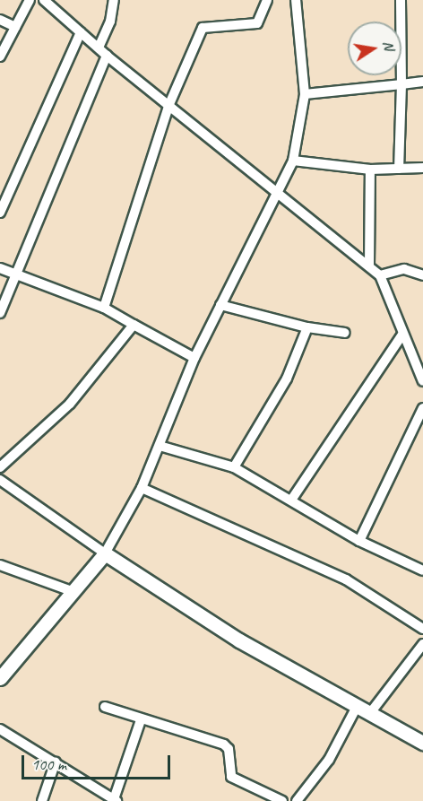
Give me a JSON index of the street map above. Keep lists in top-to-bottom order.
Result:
{
  "scale_bar": "100 m",
  "north": "right"
}
